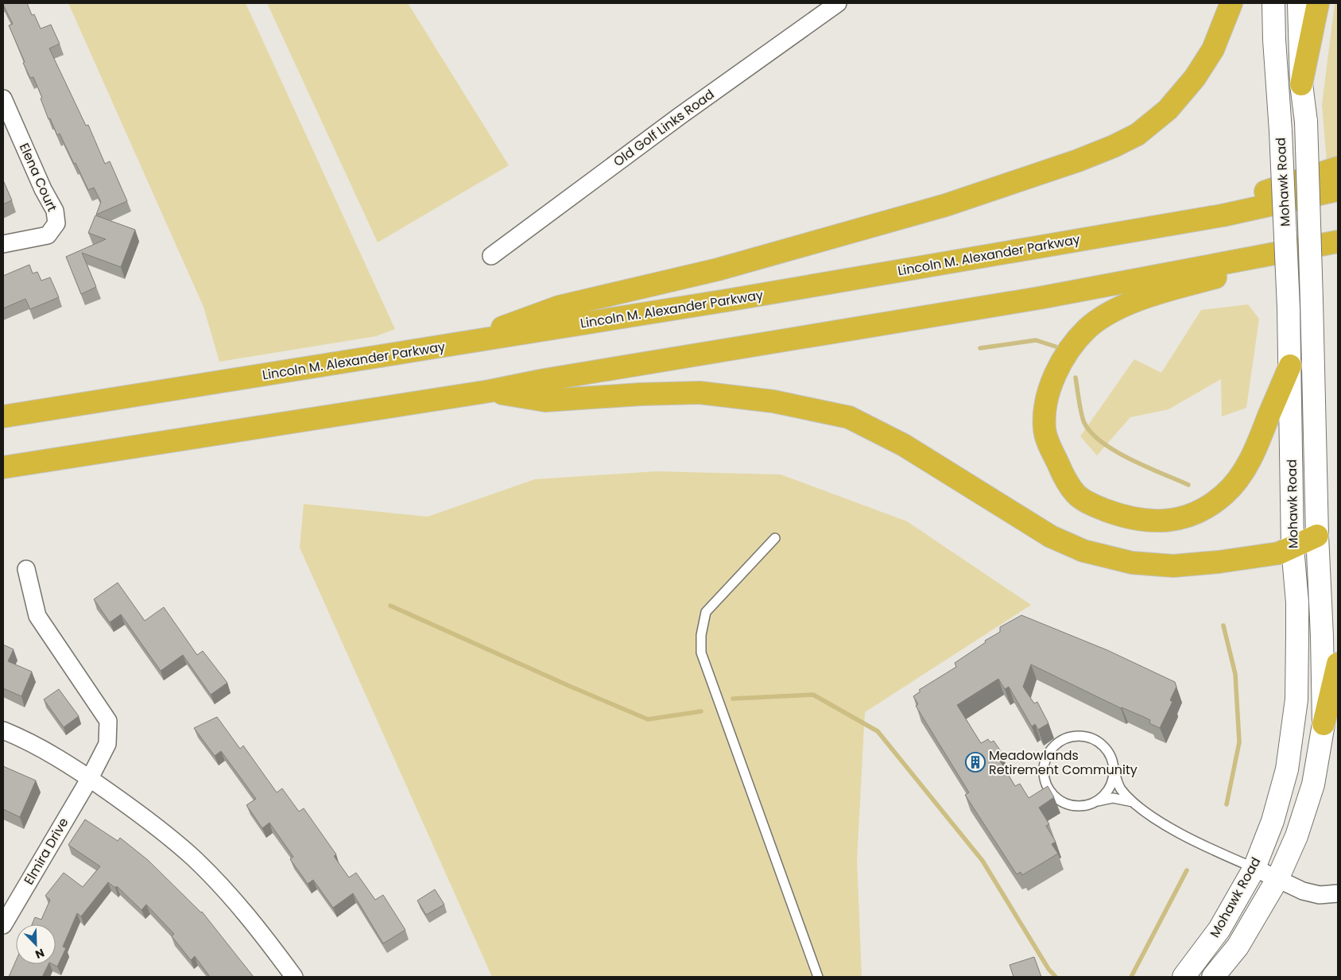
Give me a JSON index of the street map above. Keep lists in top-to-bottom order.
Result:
{
  "streets": {
    "highway": ["Lincoln M. Alexander Parkway"],
    "main road": ["Mohawk Road"],
    "street": ["Old Golf Links Road", "Elena Court", "Elmira Drive"]
  },
  "places": {
    "building": ["Meadowlands Retirement Community"]
  },
  "north": "bottom right"
}
